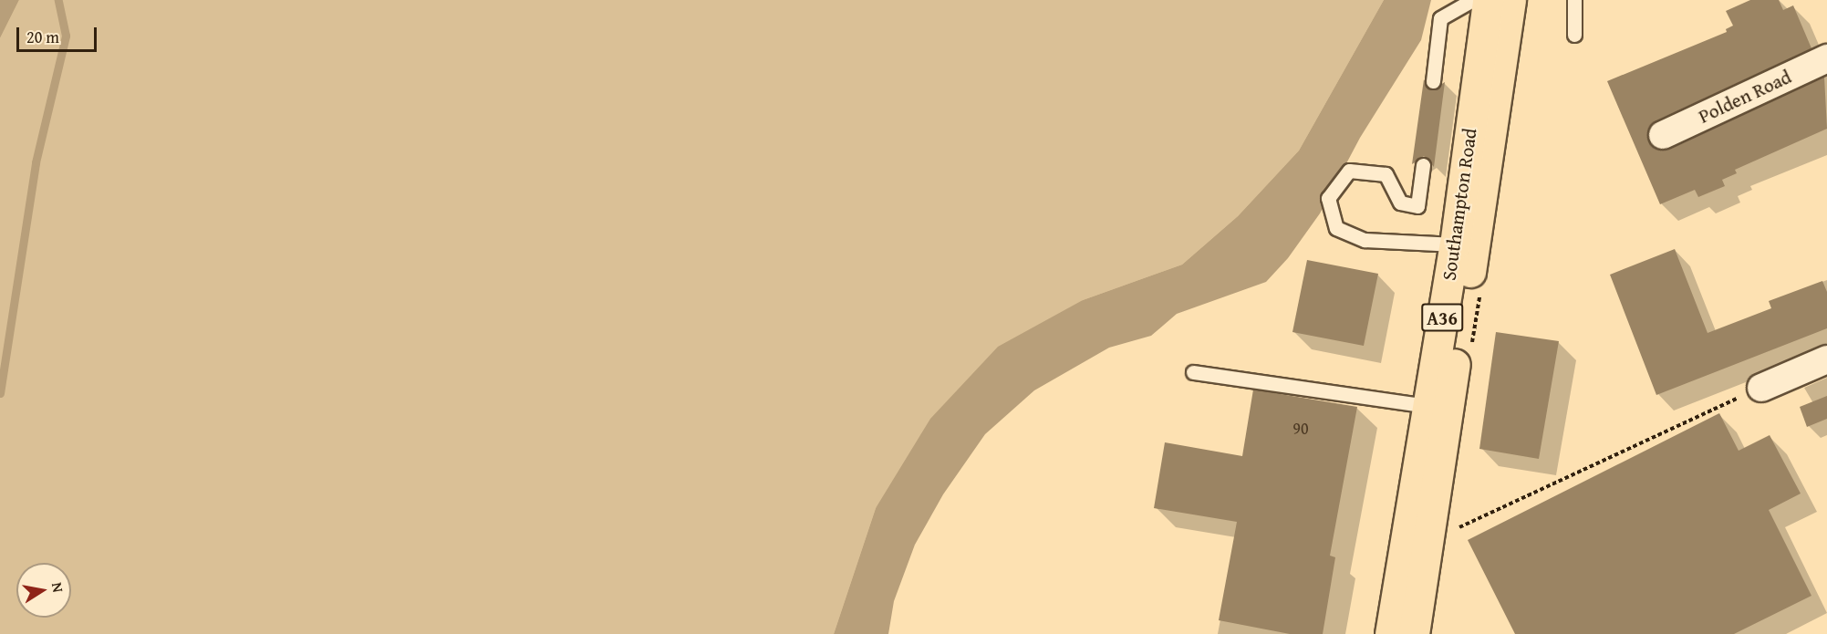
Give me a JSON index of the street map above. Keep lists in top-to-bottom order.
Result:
{
  "streets": {
    "highway": ["Southampton Road", "A36"],
    "street": ["Polden Road"]
  },
  "house_numbers": ["90"],
  "scale_bar": "20 m",
  "north": "right"
}
